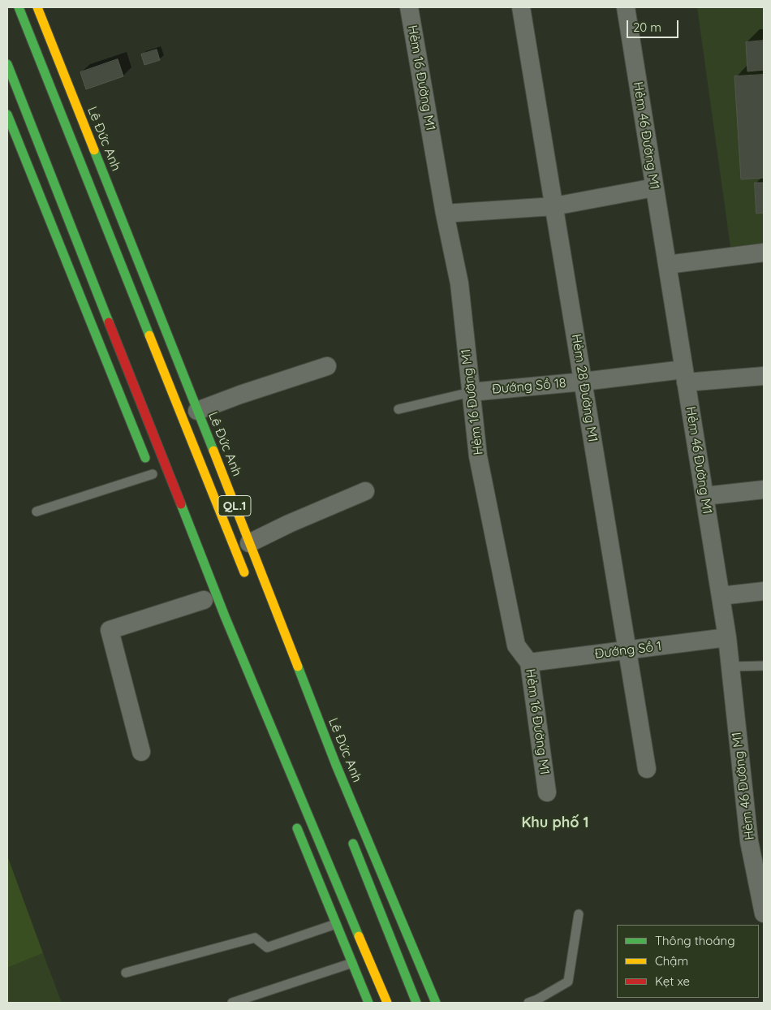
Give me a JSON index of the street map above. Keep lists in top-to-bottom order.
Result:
{
  "streets": {
    "highway": ["Lê Đức Anh", "QL.1"],
    "street": [
      "Hẻm 16 Đường M1",
      "Hẻm 46 Đường M1",
      "Đướng Sồ 18",
      "Hẻm 28 Đường M1",
      "Đướng Sồ 1"
    ]
  },
  "crossings": [
    ["Hẻm 16 Đường M1", "Đướng Sồ 18"],
    ["Hẻm 16 Đường M1", "Đướng Sồ 1"],
    ["Hẻm 46 Đường M1", "Đướng Sồ 18"],
    ["Hẻm 46 Đường M1", "Đướng Sồ 1"],
    ["Đướng Sồ 18", "Hẻm 28 Đường M1"],
    ["Hẻm 28 Đường M1", "Đướng Sồ 1"]
  ],
  "districts": ["Khu phố 1"],
  "legend": ["Thông thoáng", "Chậm", "Kẹt xe"],
  "scale_bar": "20 m"
}
